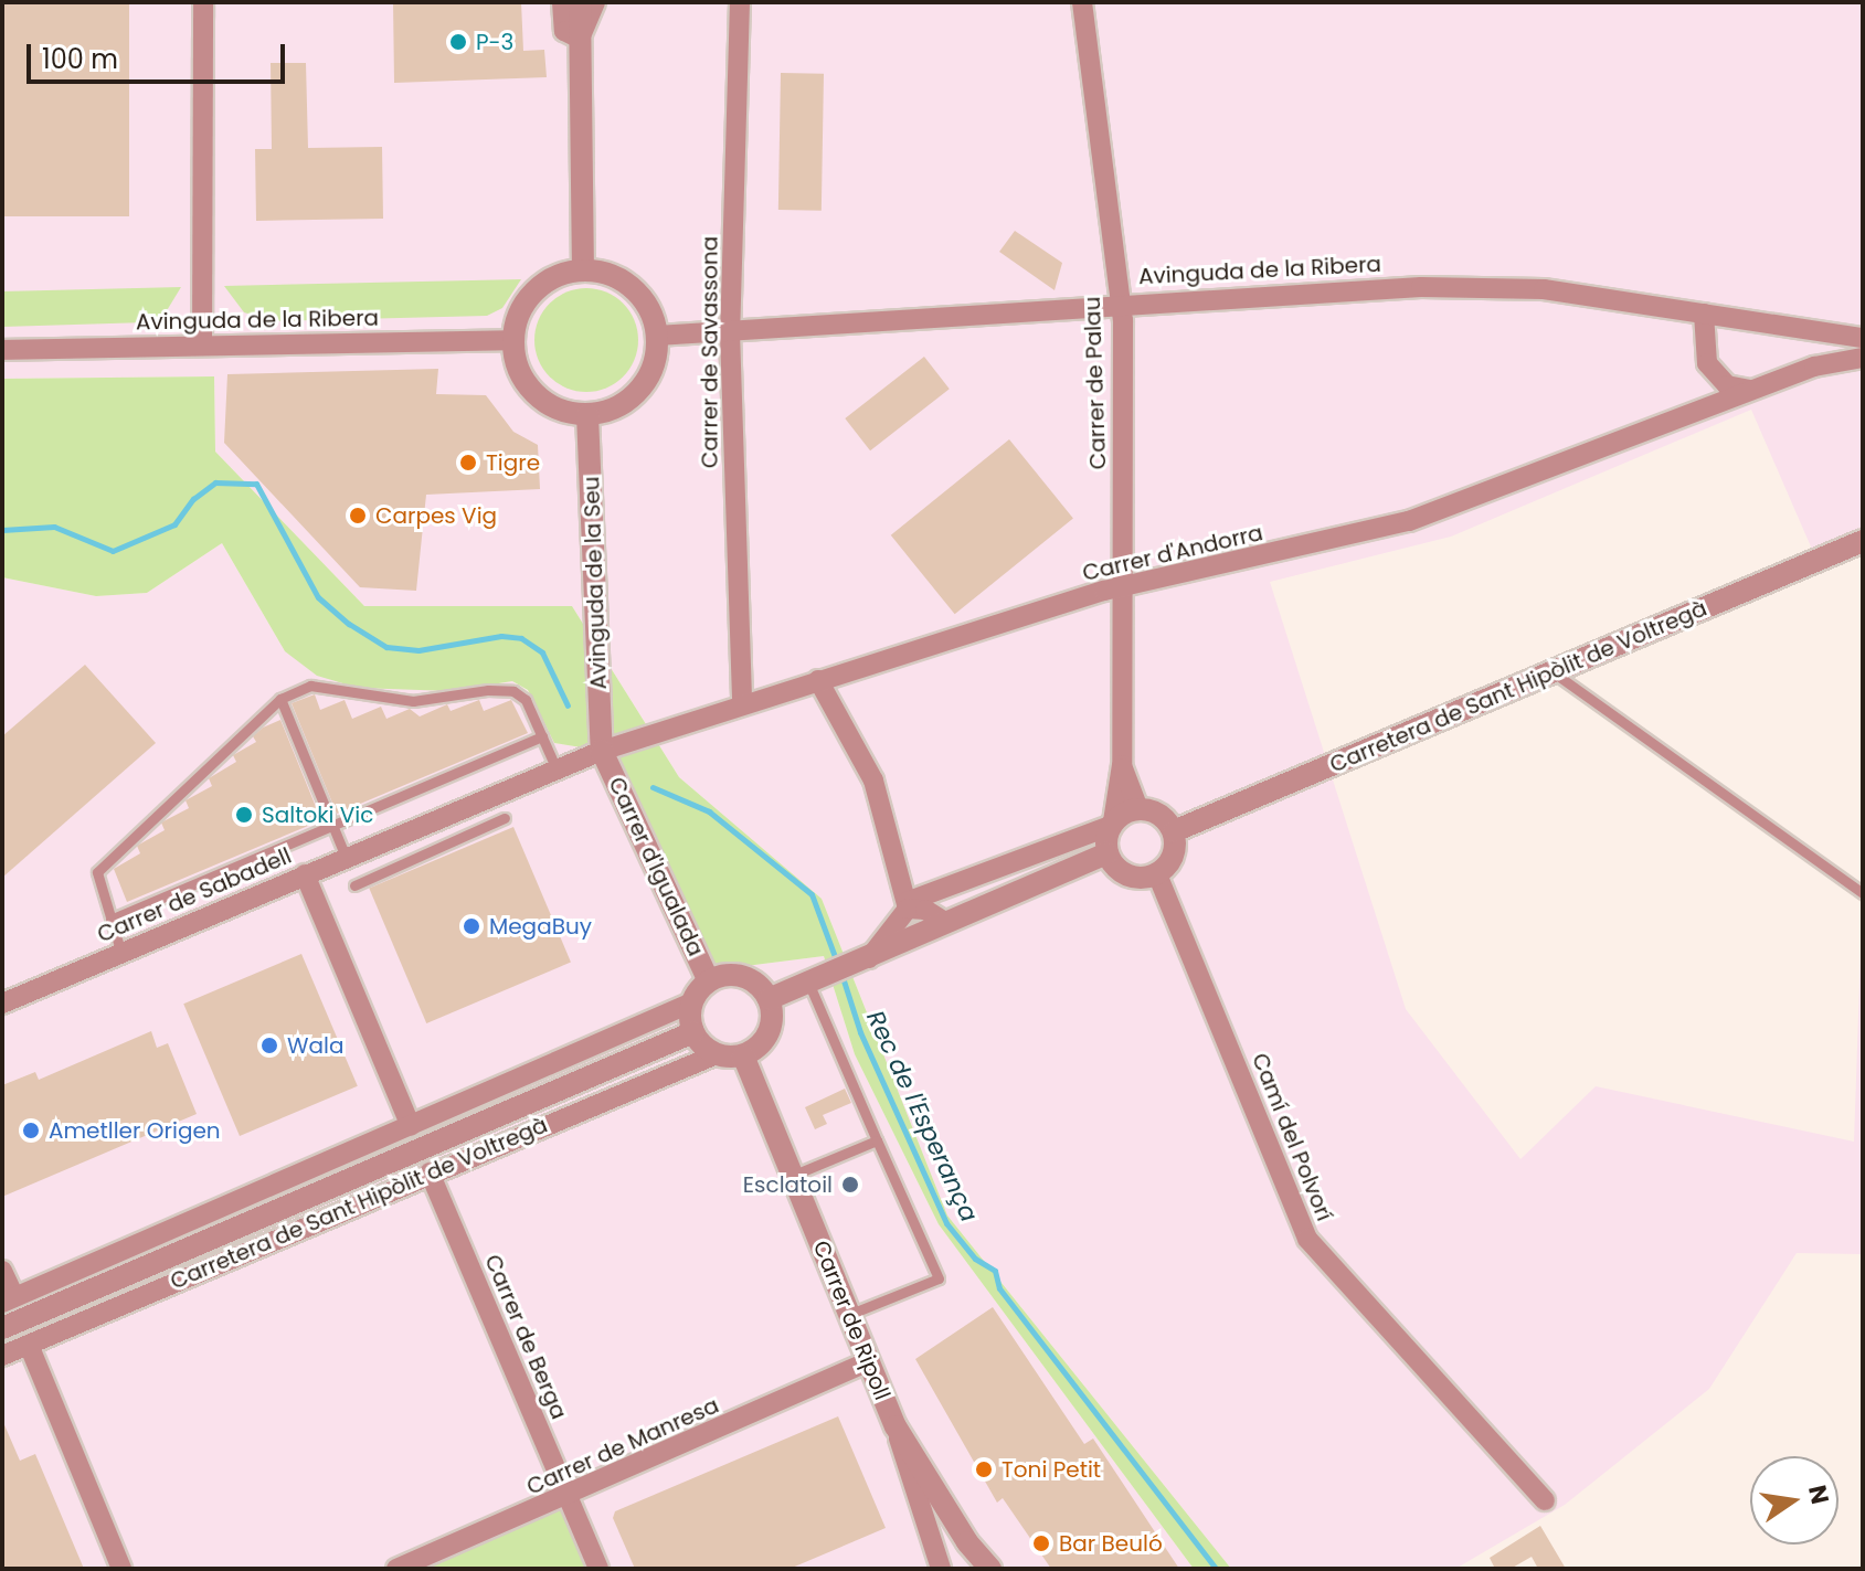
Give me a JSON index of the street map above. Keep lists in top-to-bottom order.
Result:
{
  "streets": {
    "street": [
      "Avinguda de la Ribera",
      "Carrer de Savassona",
      "Carrer de Palau",
      "Carrer d'Andorra",
      "Avinguda de la Seu",
      "Carretera de Sant Hipòlit de Voltregà",
      "Carrer d'Igualada",
      "Carrer de Sabadell",
      "Camí del Polvorí",
      "Carrer de Ripoll",
      "Carrer de Berga",
      "Carrer de Manresa"
    ]
  },
  "crossings": [
    ["Avinguda de la Ribera", "Carrer de Savassona"],
    ["Avinguda de la Ribera", "Carrer de Palau"],
    ["Avinguda de la Ribera", "Avinguda de la Seu"],
    ["Carrer de Savassona", "Carrer d'Andorra"],
    ["Carrer de Palau", "Carrer d'Andorra"],
    ["Carrer de Palau", "Carretera de Sant Hipòlit de Voltregà"],
    ["Carrer de Palau", "Camí del Polvorí"],
    ["Carrer d'Andorra", "Avinguda de la Seu"],
    ["Carrer d'Andorra", "Carrer d'Igualada"],
    ["Carrer d'Andorra", "Carrer de Sabadell"],
    ["Avinguda de la Seu", "Carrer d'Igualada"],
    ["Avinguda de la Seu", "Carrer de Sabadell"],
    ["Carretera de Sant Hipòlit de Voltregà", "Carrer d'Igualada"],
    ["Carretera de Sant Hipòlit de Voltregà", "Camí del Polvorí"],
    ["Carretera de Sant Hipòlit de Voltregà", "Carrer de Ripoll"],
    ["Carretera de Sant Hipòlit de Voltregà", "Carrer de Berga"],
    ["Carrer d'Igualada", "Carrer de Sabadell"],
    ["Carrer d'Igualada", "Carrer de Ripoll"],
    ["Carrer de Ripoll", "Carrer de Manresa"],
    ["Carrer de Berga", "Carrer de Manresa"]
  ],
  "water": ["Rec de l'Esperança"],
  "places": [
    "P-3",
    "Tigre",
    "Carpes Vig",
    "Saltoki Vic",
    "MegaBuy",
    "Wala",
    "Ametller Origen",
    "Esclatoil",
    "Toni Petit",
    "Bar Beuló"
  ],
  "scale_bar": "100 m",
  "north": "right"
}
